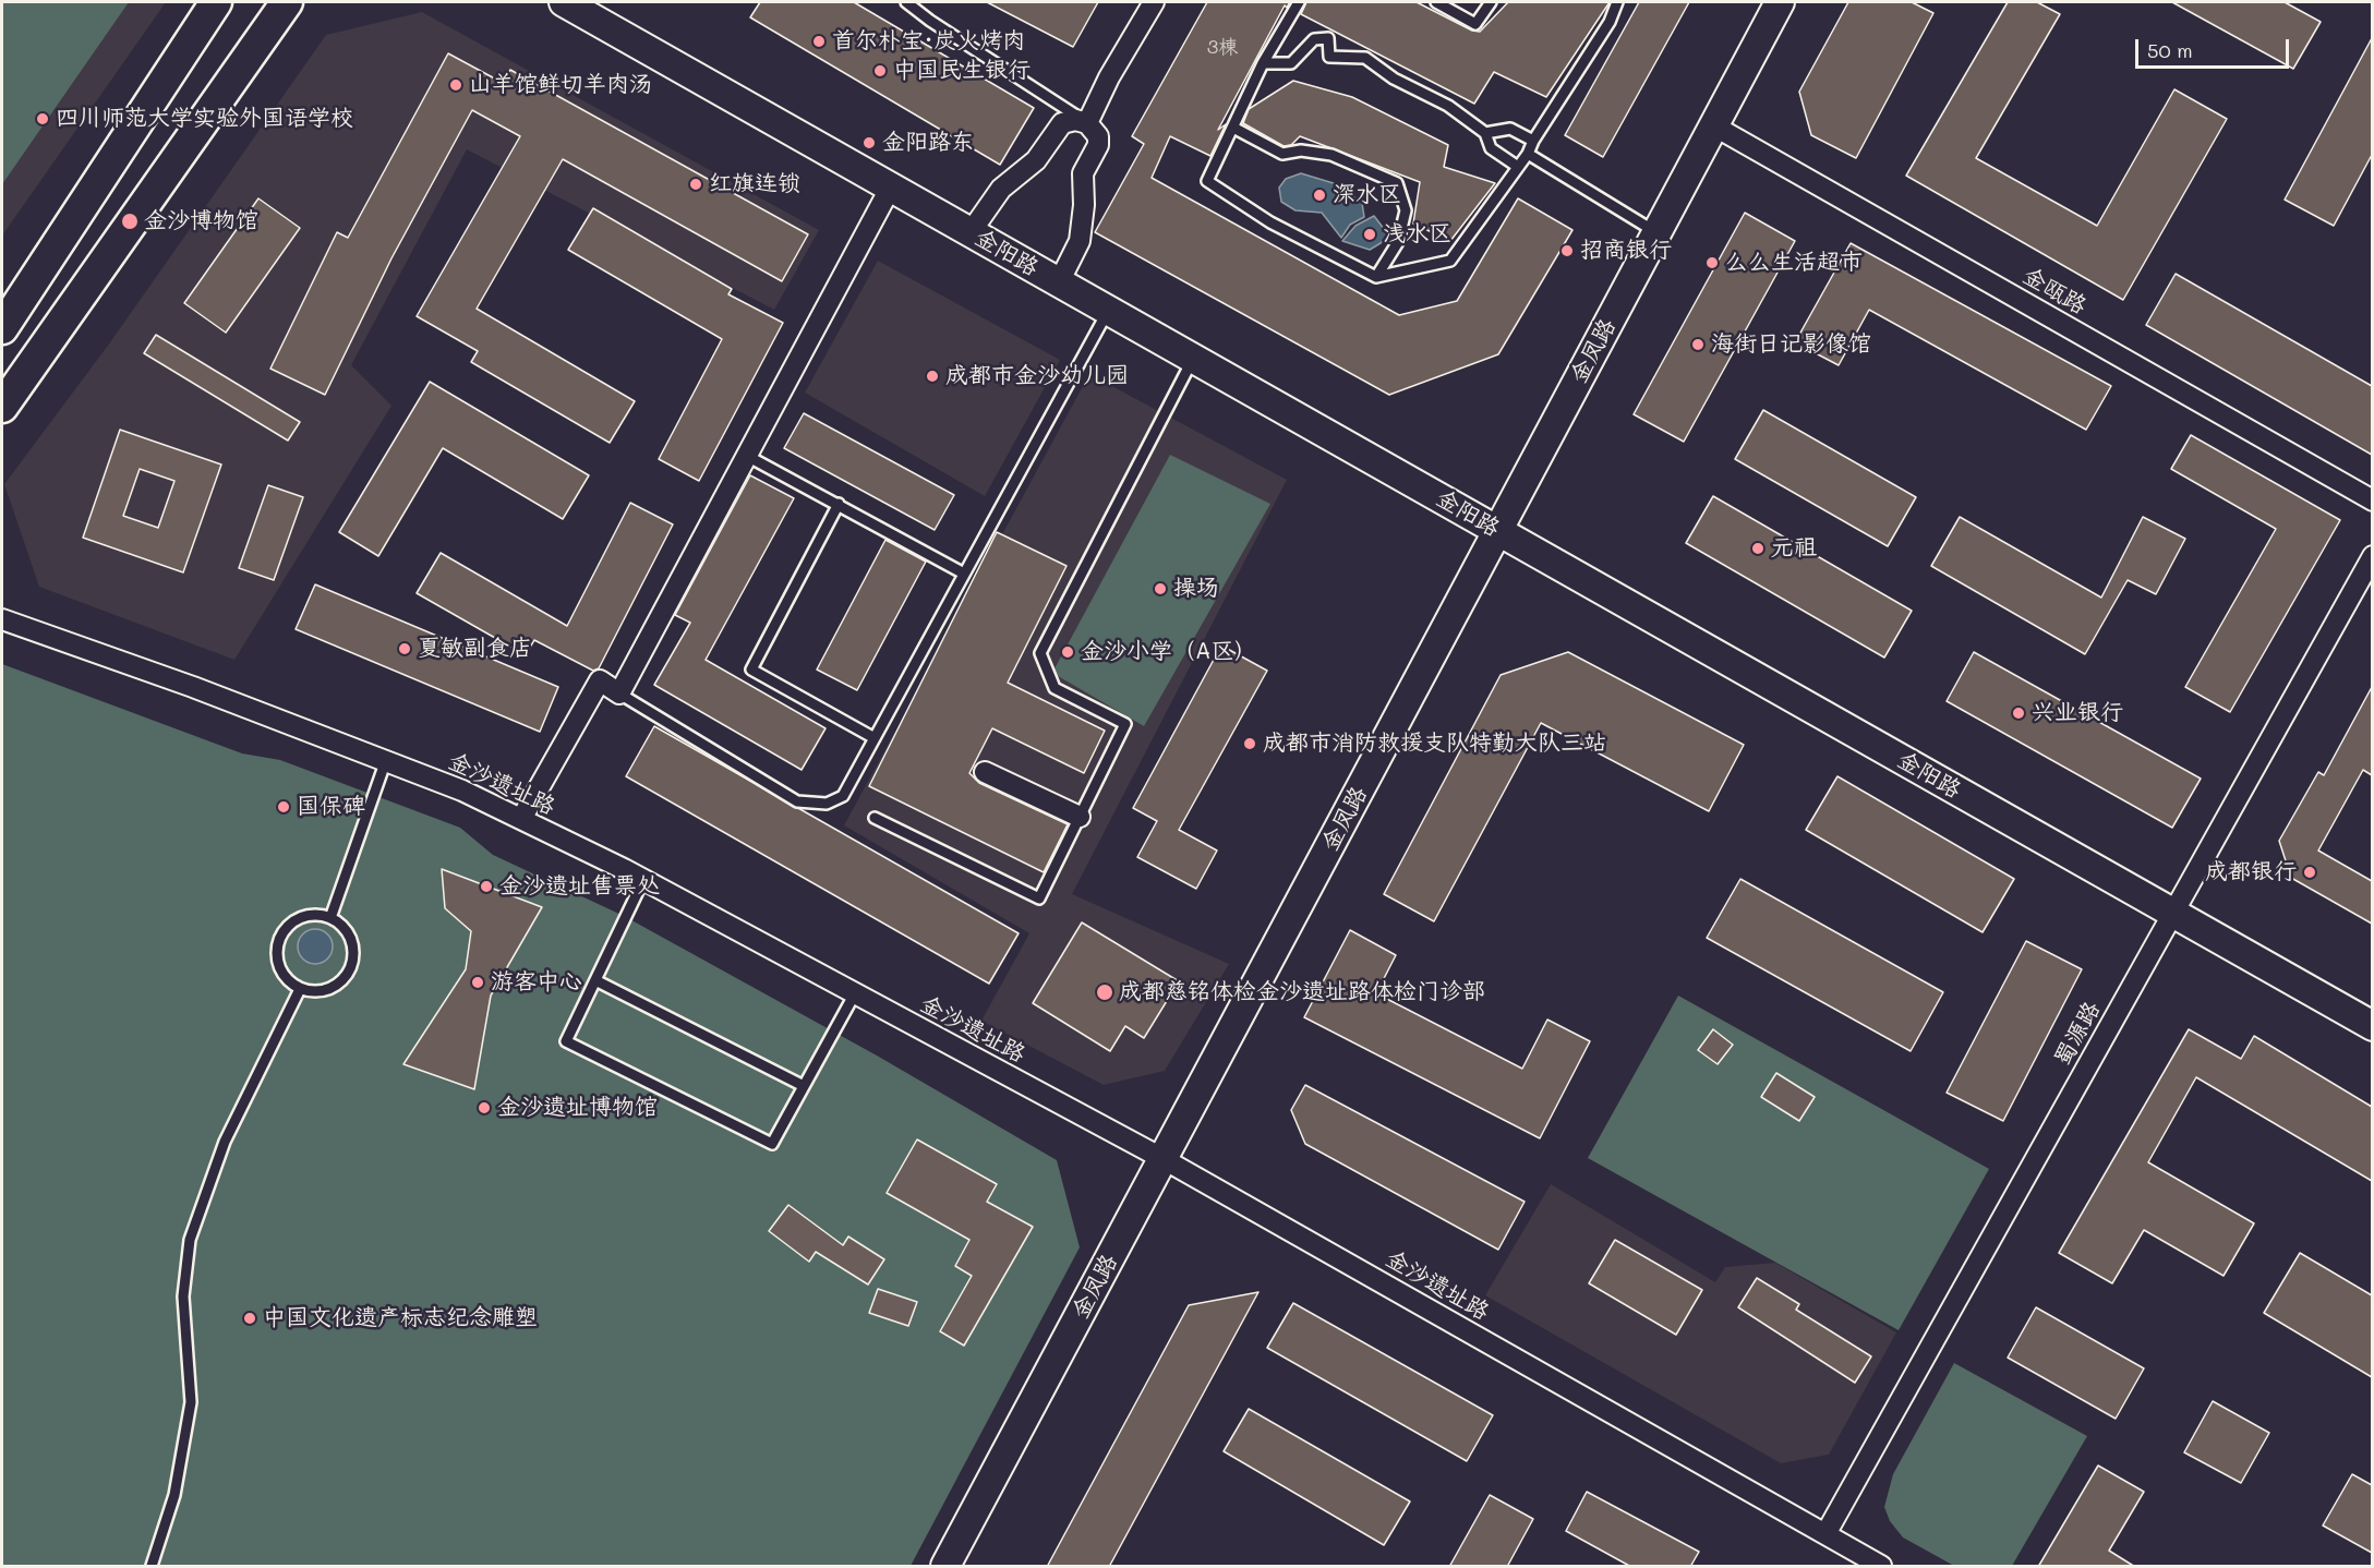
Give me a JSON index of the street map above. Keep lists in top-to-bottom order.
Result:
{
  "streets": {
    "street": [
      "金阳路",
      "金瓯路",
      "金凤路",
      "金沙遗址路",
      "蜀源路"
    ]
  },
  "crossings": [
    ["金阳路", "金凤路"],
    ["金阳路", "蜀源路"],
    ["金瓯路", "金凤路"],
    ["金凤路", "金沙遗址路"],
    ["金沙遗址路", "蜀源路"]
  ],
  "places": [
    "首尔朴宝·炭火烤肉",
    "中国民生银行",
    "山羊馆鲜切羊肉汤",
    "四川师范大学实验外国语学校",
    "金阳路东",
    "红旗连锁",
    "深水区",
    "金沙博物馆",
    "浅水区",
    "招商银行",
    "么么生活超市",
    "海街日记影像馆",
    "成都市金沙幼儿园",
    "元祖",
    "操场",
    "夏敏副食店",
    "金沙小学（A区）",
    "兴业银行",
    "成都市消防救援支队特勤大队三站",
    "国保碑",
    "成都银行",
    "金沙遗址售票处",
    "游客中心",
    "成都慈铭体检金沙遗址路体检门诊部",
    "金沙遗址博物馆",
    "中国文化遗产标志纪念雕塑"
  ],
  "house_numbers": ["3棟"],
  "scale_bar": "50 m"
}
